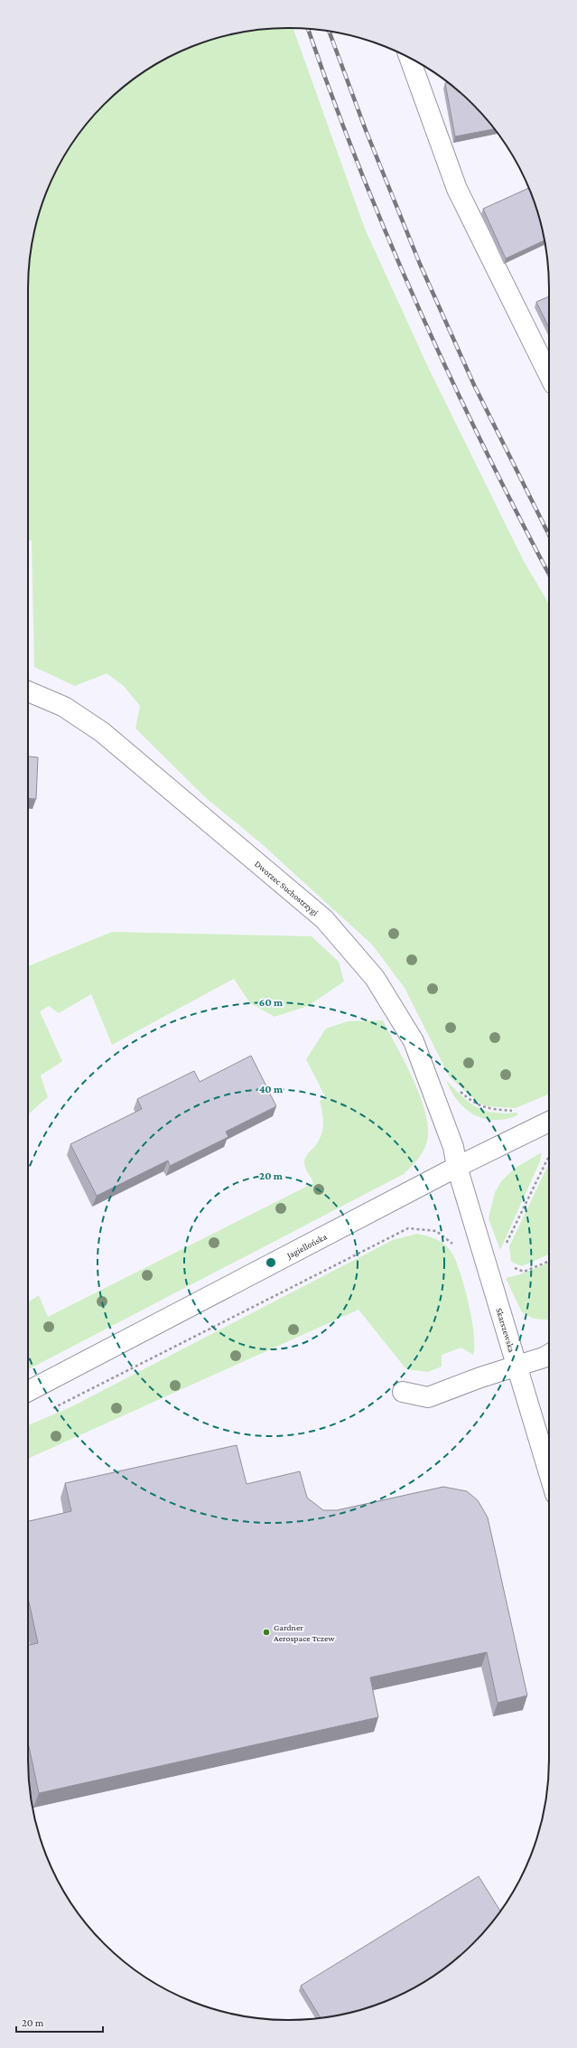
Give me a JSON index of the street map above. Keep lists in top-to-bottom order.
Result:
{
  "streets": {
    "street": ["Dworzec Suchostrzygi", "Jagiellońska", "Skarszewska"]
  },
  "crossings": [
    ["Dworzec Suchostrzygi", "Jagiellońska"],
    ["Dworzec Suchostrzygi", "Skarszewska"],
    ["Jagiellońska", "Skarszewska"]
  ],
  "places": ["Gardner Aerospace Tczew"],
  "scale_bar": "20 m",
  "rings": ["60 m", "40 m", "20 m"]
}
